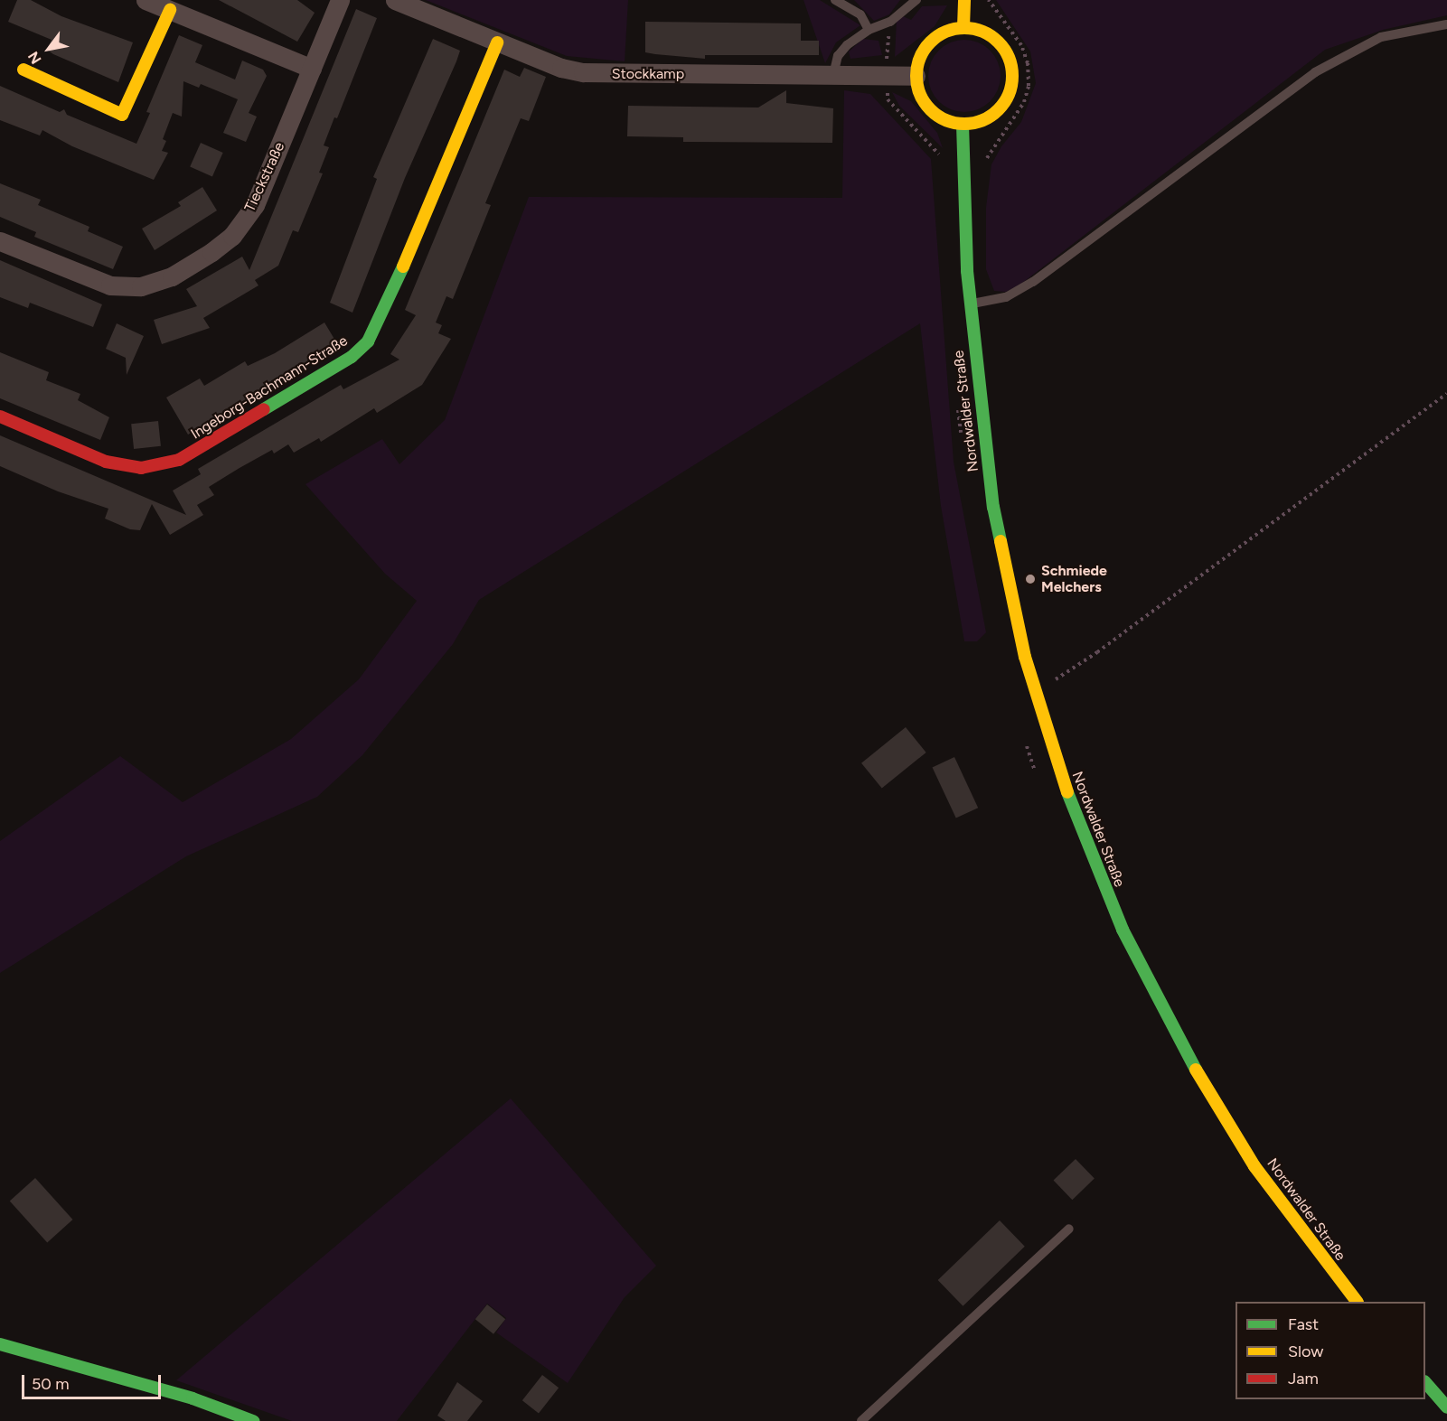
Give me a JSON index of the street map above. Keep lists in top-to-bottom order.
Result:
{
  "streets": {
    "main road": ["Ingeborg-Bachmann-Straße", "Nordwalder Straße"],
    "street": ["Stockkamp", "Tieckstraße"]
  },
  "crossings": [
    ["Stockkamp", "Ingeborg-Bachmann-Straße"],
    ["Stockkamp", "Nordwalder Straße"]
  ],
  "places": ["Schmiede Melchers"],
  "legend": ["Fast", "Slow", "Jam"],
  "scale_bar": "50 m",
  "north": "bottom left"
}
